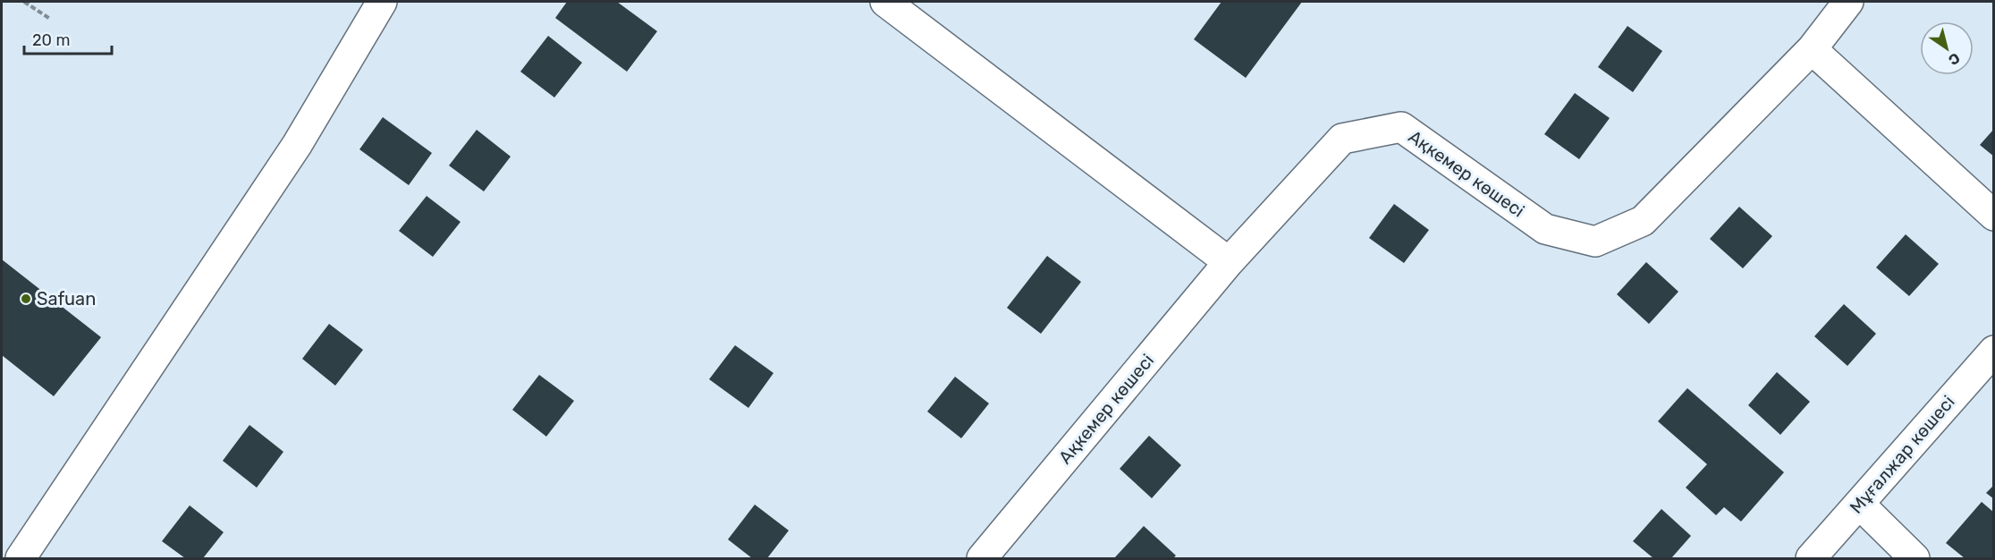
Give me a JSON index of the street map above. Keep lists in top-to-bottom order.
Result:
{
  "streets": {
    "street": ["Ақкемер көшесі", "Мұғалжар көшесі"]
  },
  "places": ["Safuan"],
  "scale_bar": "20 m",
  "north": "bottom right"
}
